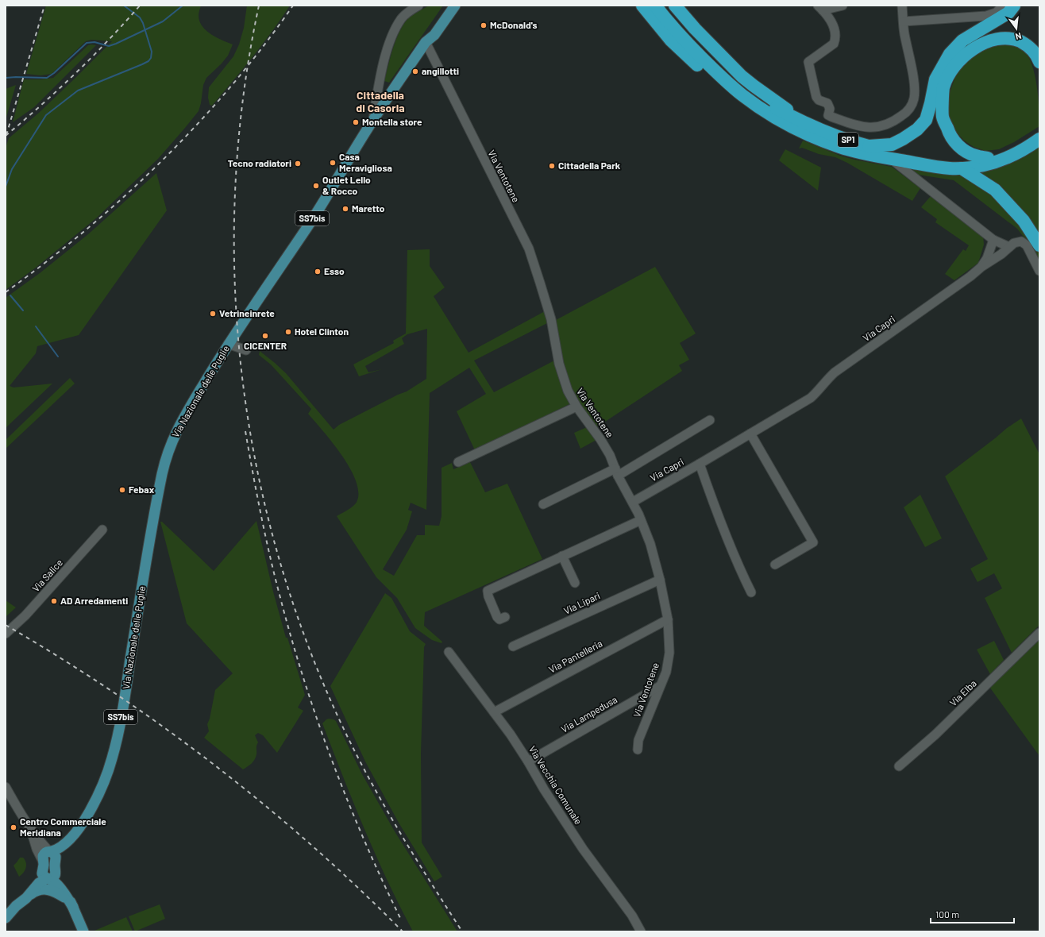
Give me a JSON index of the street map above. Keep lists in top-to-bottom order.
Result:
{
  "streets": {
    "highway": ["SP1"],
    "main road": ["SS7bis", "Via Nazionale delle Puglie"],
    "street": [
      "Via Ventotene",
      "Via Capri",
      "Via Salice",
      "Via Lipari",
      "Via Pantelleria",
      "Via Elba",
      "Via Lampedusa",
      "Via Vecchia Comunale"
    ]
  },
  "crossings": [
    ["Via Ventotene", "Via Capri"],
    ["Via Ventotene", "Via Nazionale delle Puglie"],
    ["Via Ventotene", "Via Lipari"],
    ["Via Ventotene", "Via Pantelleria"],
    ["Via Ventotene", "Via Lampedusa"],
    ["Via Pantelleria", "Via Vecchia Comunale"],
    ["Via Lampedusa", "Via Vecchia Comunale"]
  ],
  "districts": ["Cittadella di Casoria"],
  "places": [
    "McDonald's",
    "angillotti",
    "Montella store",
    "Casa Meravigliosa",
    "Tecno radiatori",
    "Cittadella Park",
    "Outlet Lello & Rocco",
    "Maretto",
    "Esso",
    "Vetrineinrete",
    "Hotel Clinton",
    "CICENTER",
    "Febax",
    "AD Arredamenti",
    "Centro Commerciale Meridiana"
  ],
  "scale_bar": "100 m",
  "north": "bottom"
}
